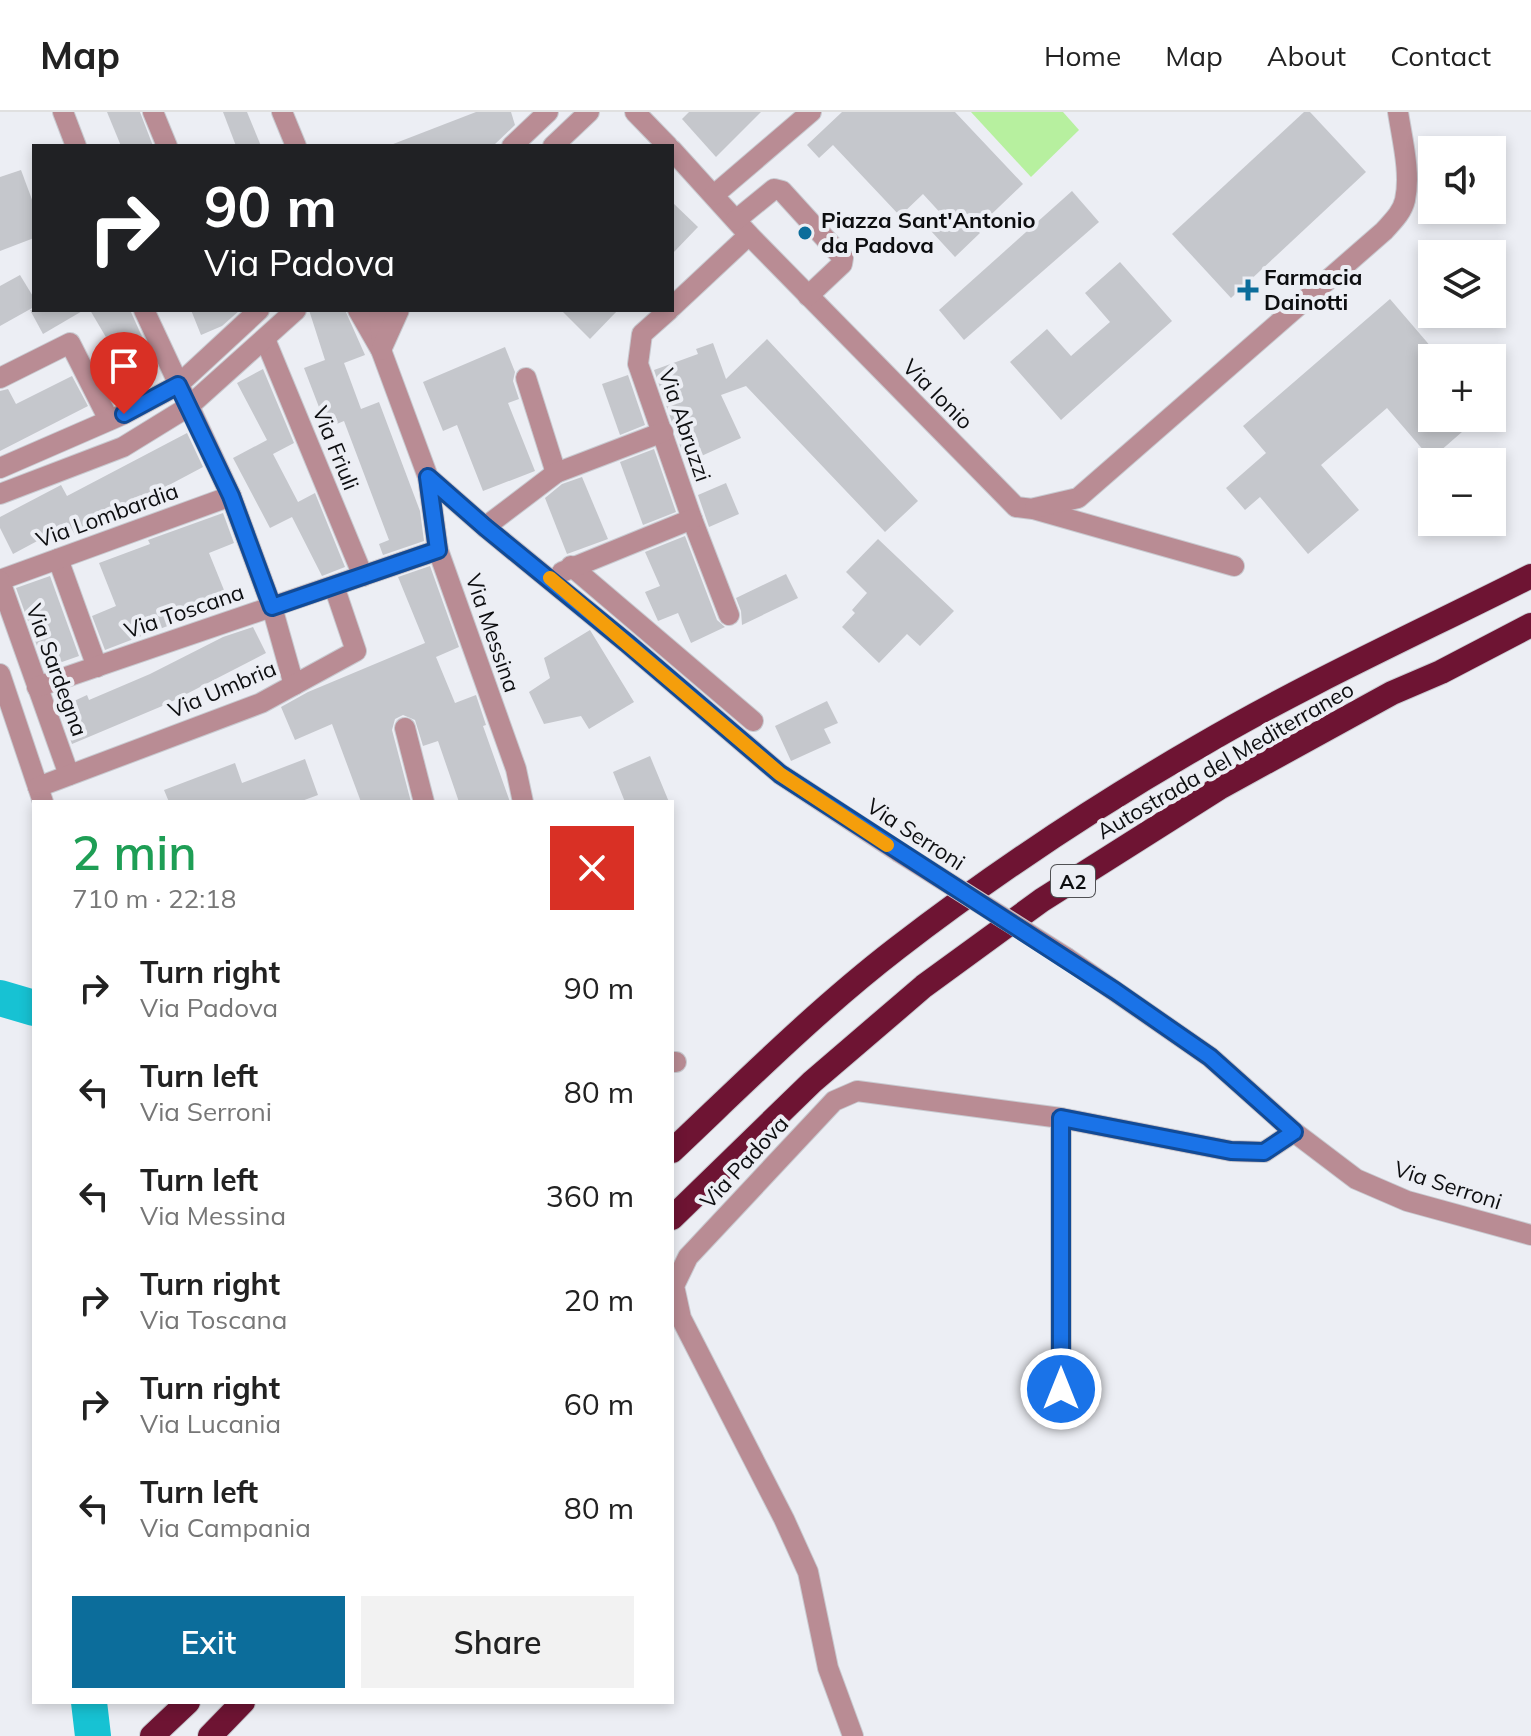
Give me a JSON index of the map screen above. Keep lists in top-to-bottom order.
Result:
{
  "streets": {
    "highway": ["Autostrada del Mediterraneo", "A2"],
    "street": [
      "Via Ionio",
      "Via Abruzzi",
      "Via Friuli",
      "Via Lombardia",
      "Via Toscana",
      "Via Messina",
      "Via Sardegna",
      "Via Umbria",
      "Via Serroni",
      "Via Padova"
    ]
  },
  "crossings": [
    ["Via Ionio", "Via Abruzzi"],
    ["Via Friuli", "Via Toscana"],
    ["Via Lombardia", "Via Sardegna"],
    ["Via Toscana", "Via Messina"],
    ["Via Toscana", "Via Sardegna"],
    ["Via Toscana", "Via Umbria"],
    ["Via Messina", "Via Serroni"],
    ["Via Sardegna", "Via Umbria"],
    ["Via Serroni", "Via Padova"]
  ],
  "places": {
    "other": ["Piazza Sant'Antonio da Padova"],
    "health": ["Farmacia Dainotti"]
  },
  "page": {
    "header": "Map",
    "nav": [
      "Home",
      "Map",
      "About",
      "Contact"
    ],
    "map_buttons": ["+", "−"],
    "turn": ["90 m", "Via Padova"],
    "heading": ["2 min", "710 m · 22:18"],
    "list": [
      {
        "name": "Turn right",
        "note": "Via Padova",
        "value": "90 m"
      },
      {
        "name": "Turn left",
        "note": "Via Serroni",
        "value": "80 m"
      },
      {
        "name": "Turn left",
        "note": "Via Messina",
        "value": "360 m"
      },
      {
        "name": "Turn right",
        "note": "Via Toscana",
        "value": "20 m"
      },
      {
        "name": "Turn right",
        "note": "Via Lucania",
        "value": "60 m"
      },
      {
        "name": "Turn left",
        "note": "Via Campania",
        "value": "80 m"
      }
    ],
    "buttons": ["Exit", "Share"]
  }
}
